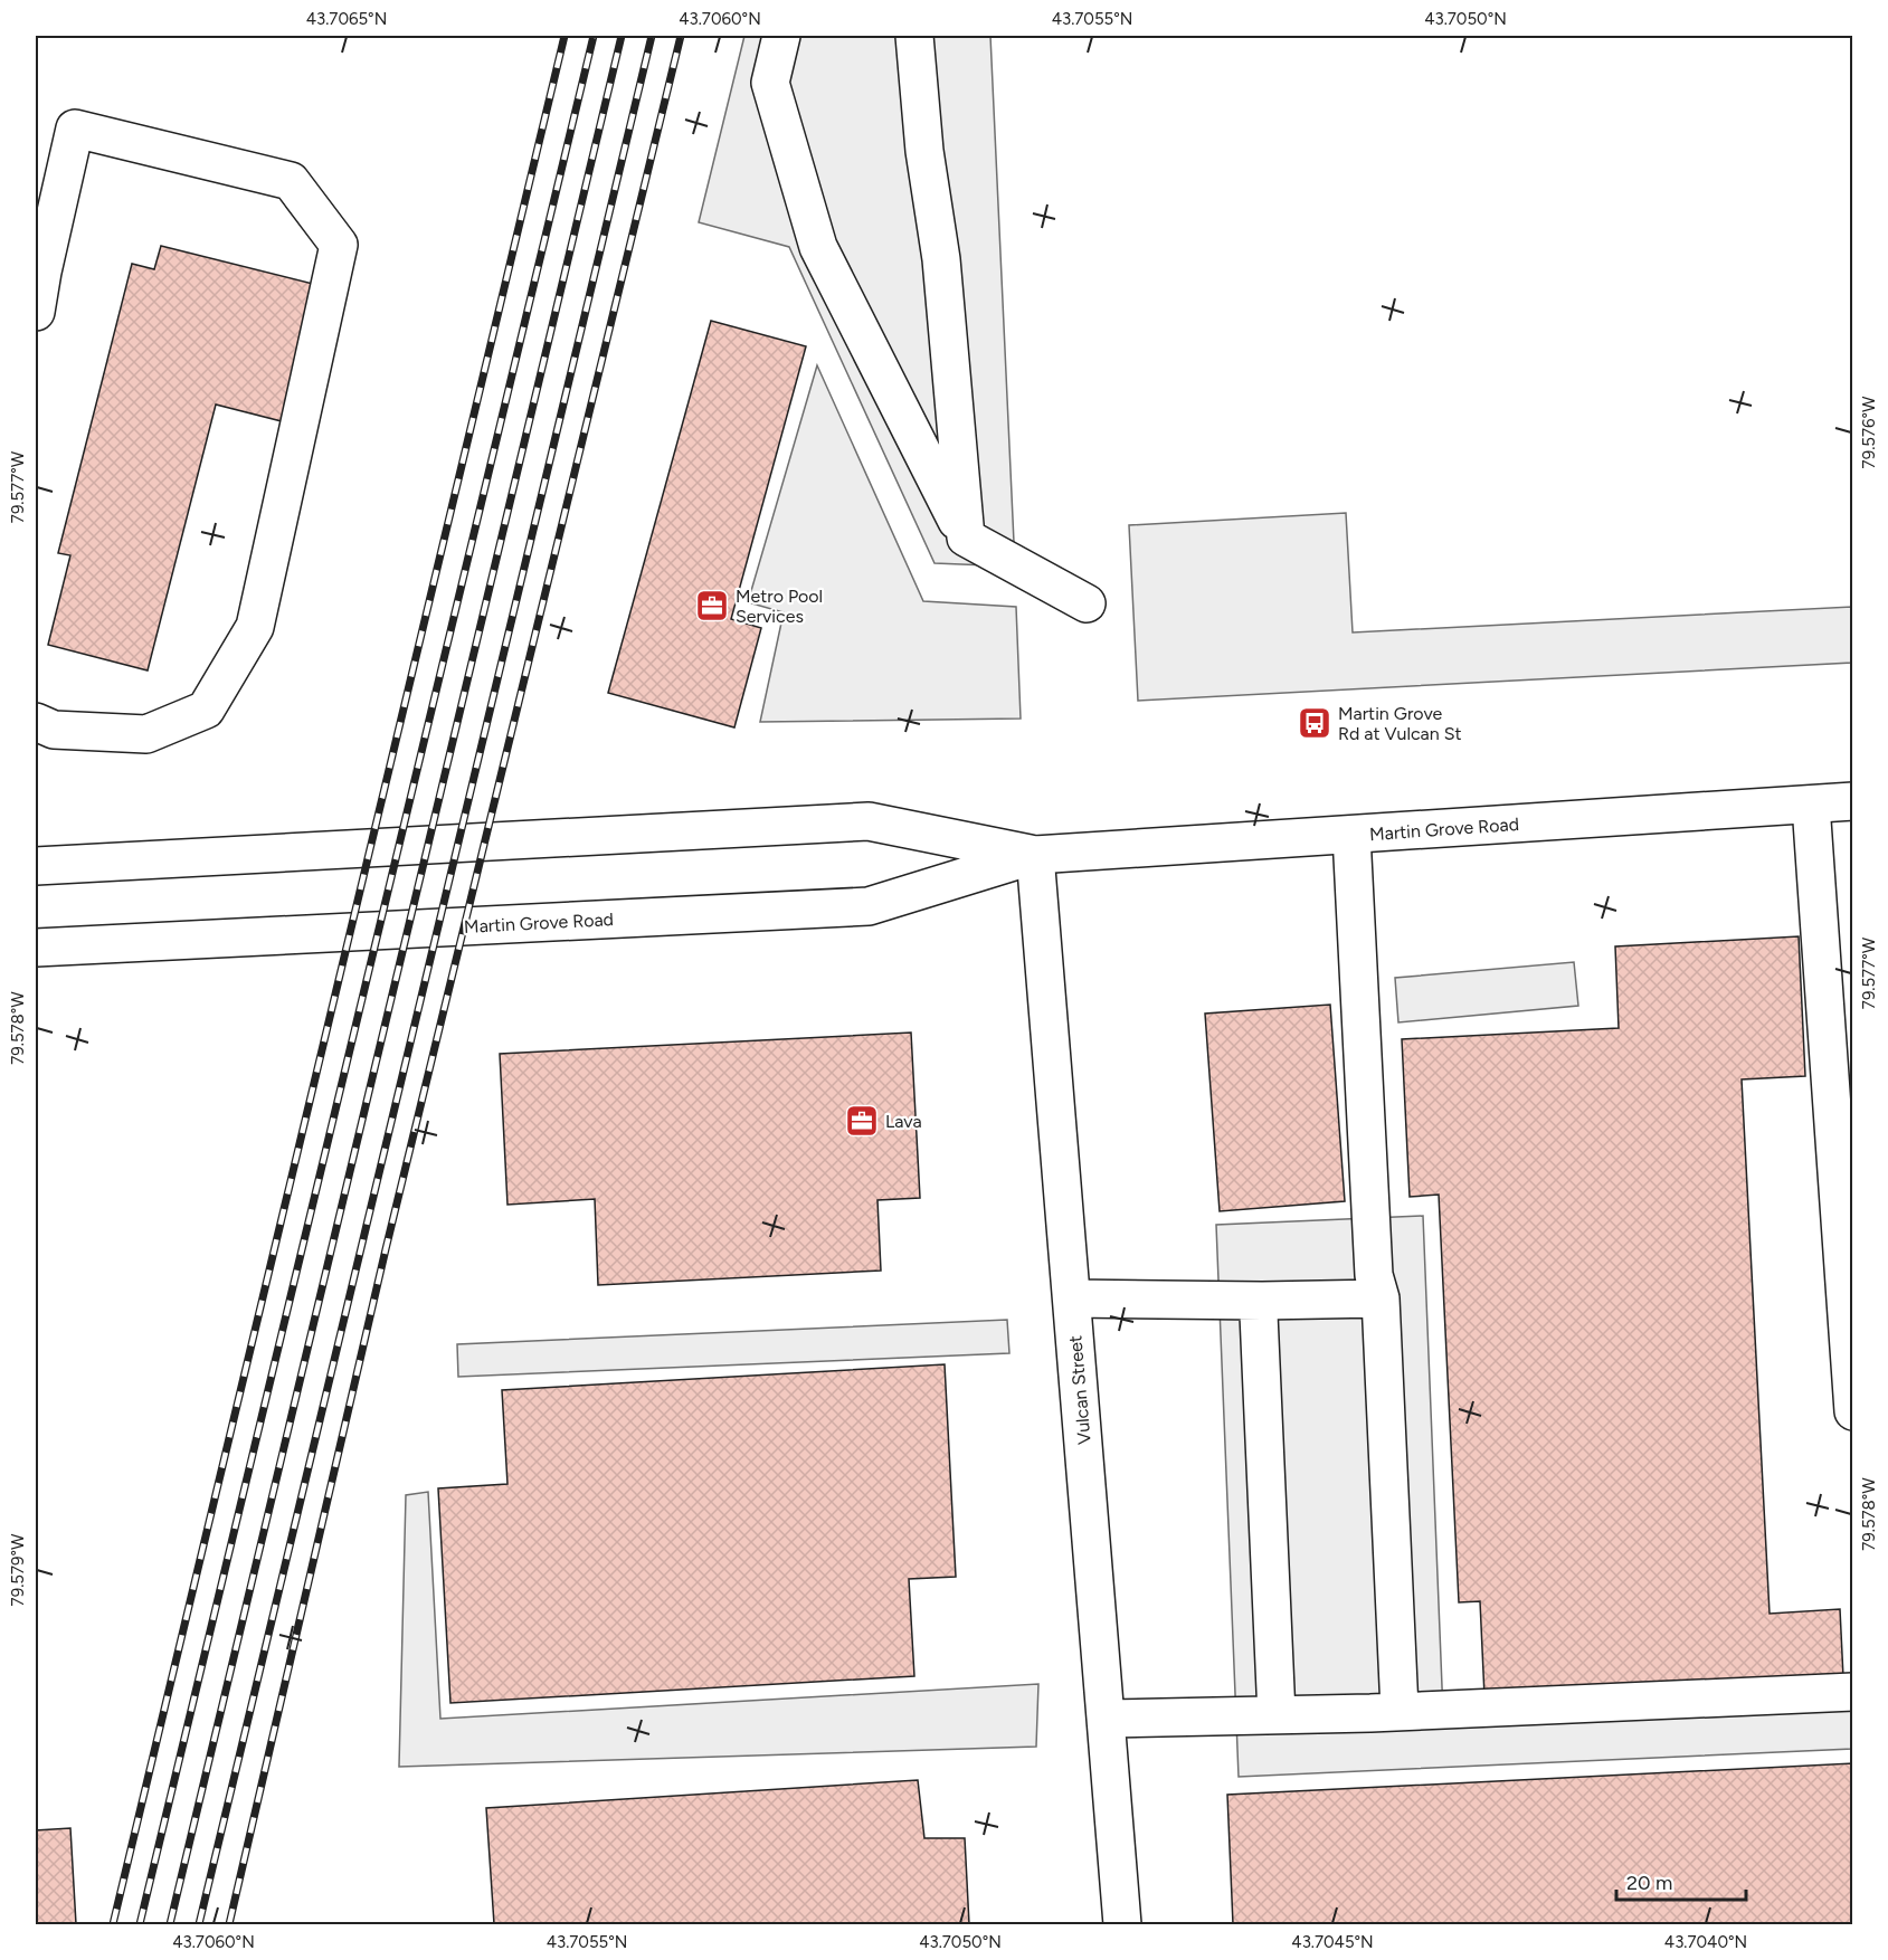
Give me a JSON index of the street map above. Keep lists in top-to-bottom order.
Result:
{
  "streets": {
    "main road": ["Martin Grove Road", "Vulcan Street"]
  },
  "crossings": [
    ["Martin Grove Road", "Vulcan Street"]
  ],
  "places": {
    "office": ["Metro Pool Services", "Lava"],
    "bus stop": ["Martin Grove Rd at Vulcan St"]
  },
  "scale_bar": "20 m",
  "coordinates": [
    "43.7065°N",
    "43.7060°N",
    "43.7055°N",
    "43.7050°N",
    "79.576°W",
    "79.577°W",
    "79.578°W",
    "79.579°W",
    "43.7045°N",
    "43.7040°N"
  ]
}
